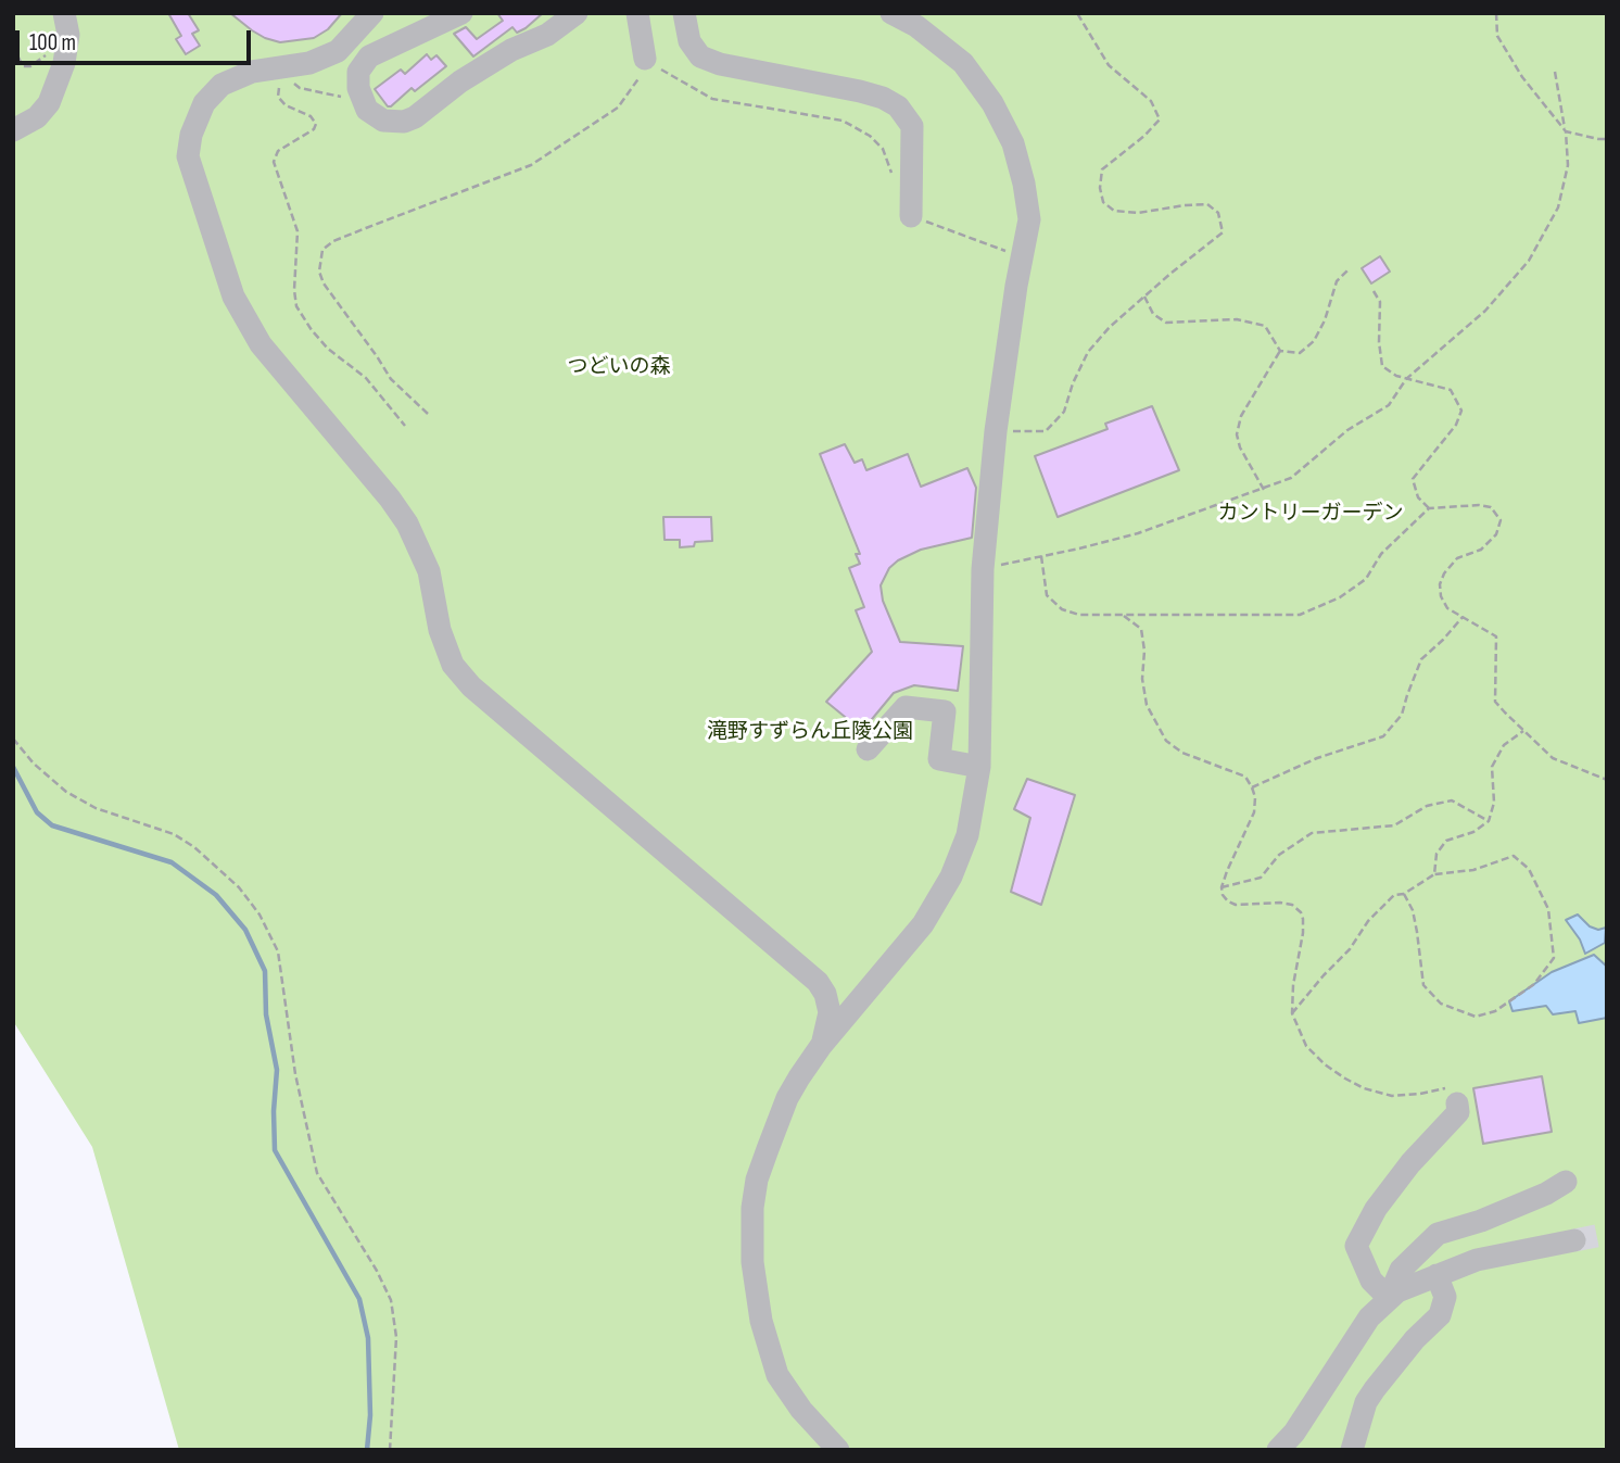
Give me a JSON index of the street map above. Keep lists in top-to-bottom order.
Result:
{
  "parks": ["つどいの森", "カントリーガーデン", "滝野すずらん丘陵公園"],
  "scale_bar": "100 m"
}
